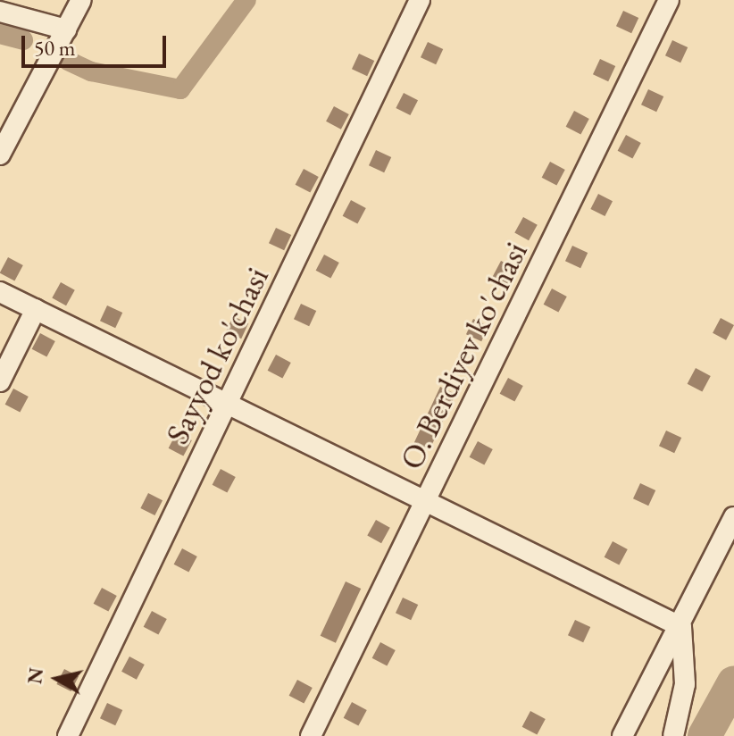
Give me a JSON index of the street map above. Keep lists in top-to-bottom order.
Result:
{
  "streets": {
    "street": ["Sayyod ko'chasi", "O. Berdiyev ko'chasi"]
  },
  "scale_bar": "50 m",
  "north": "left"
}
